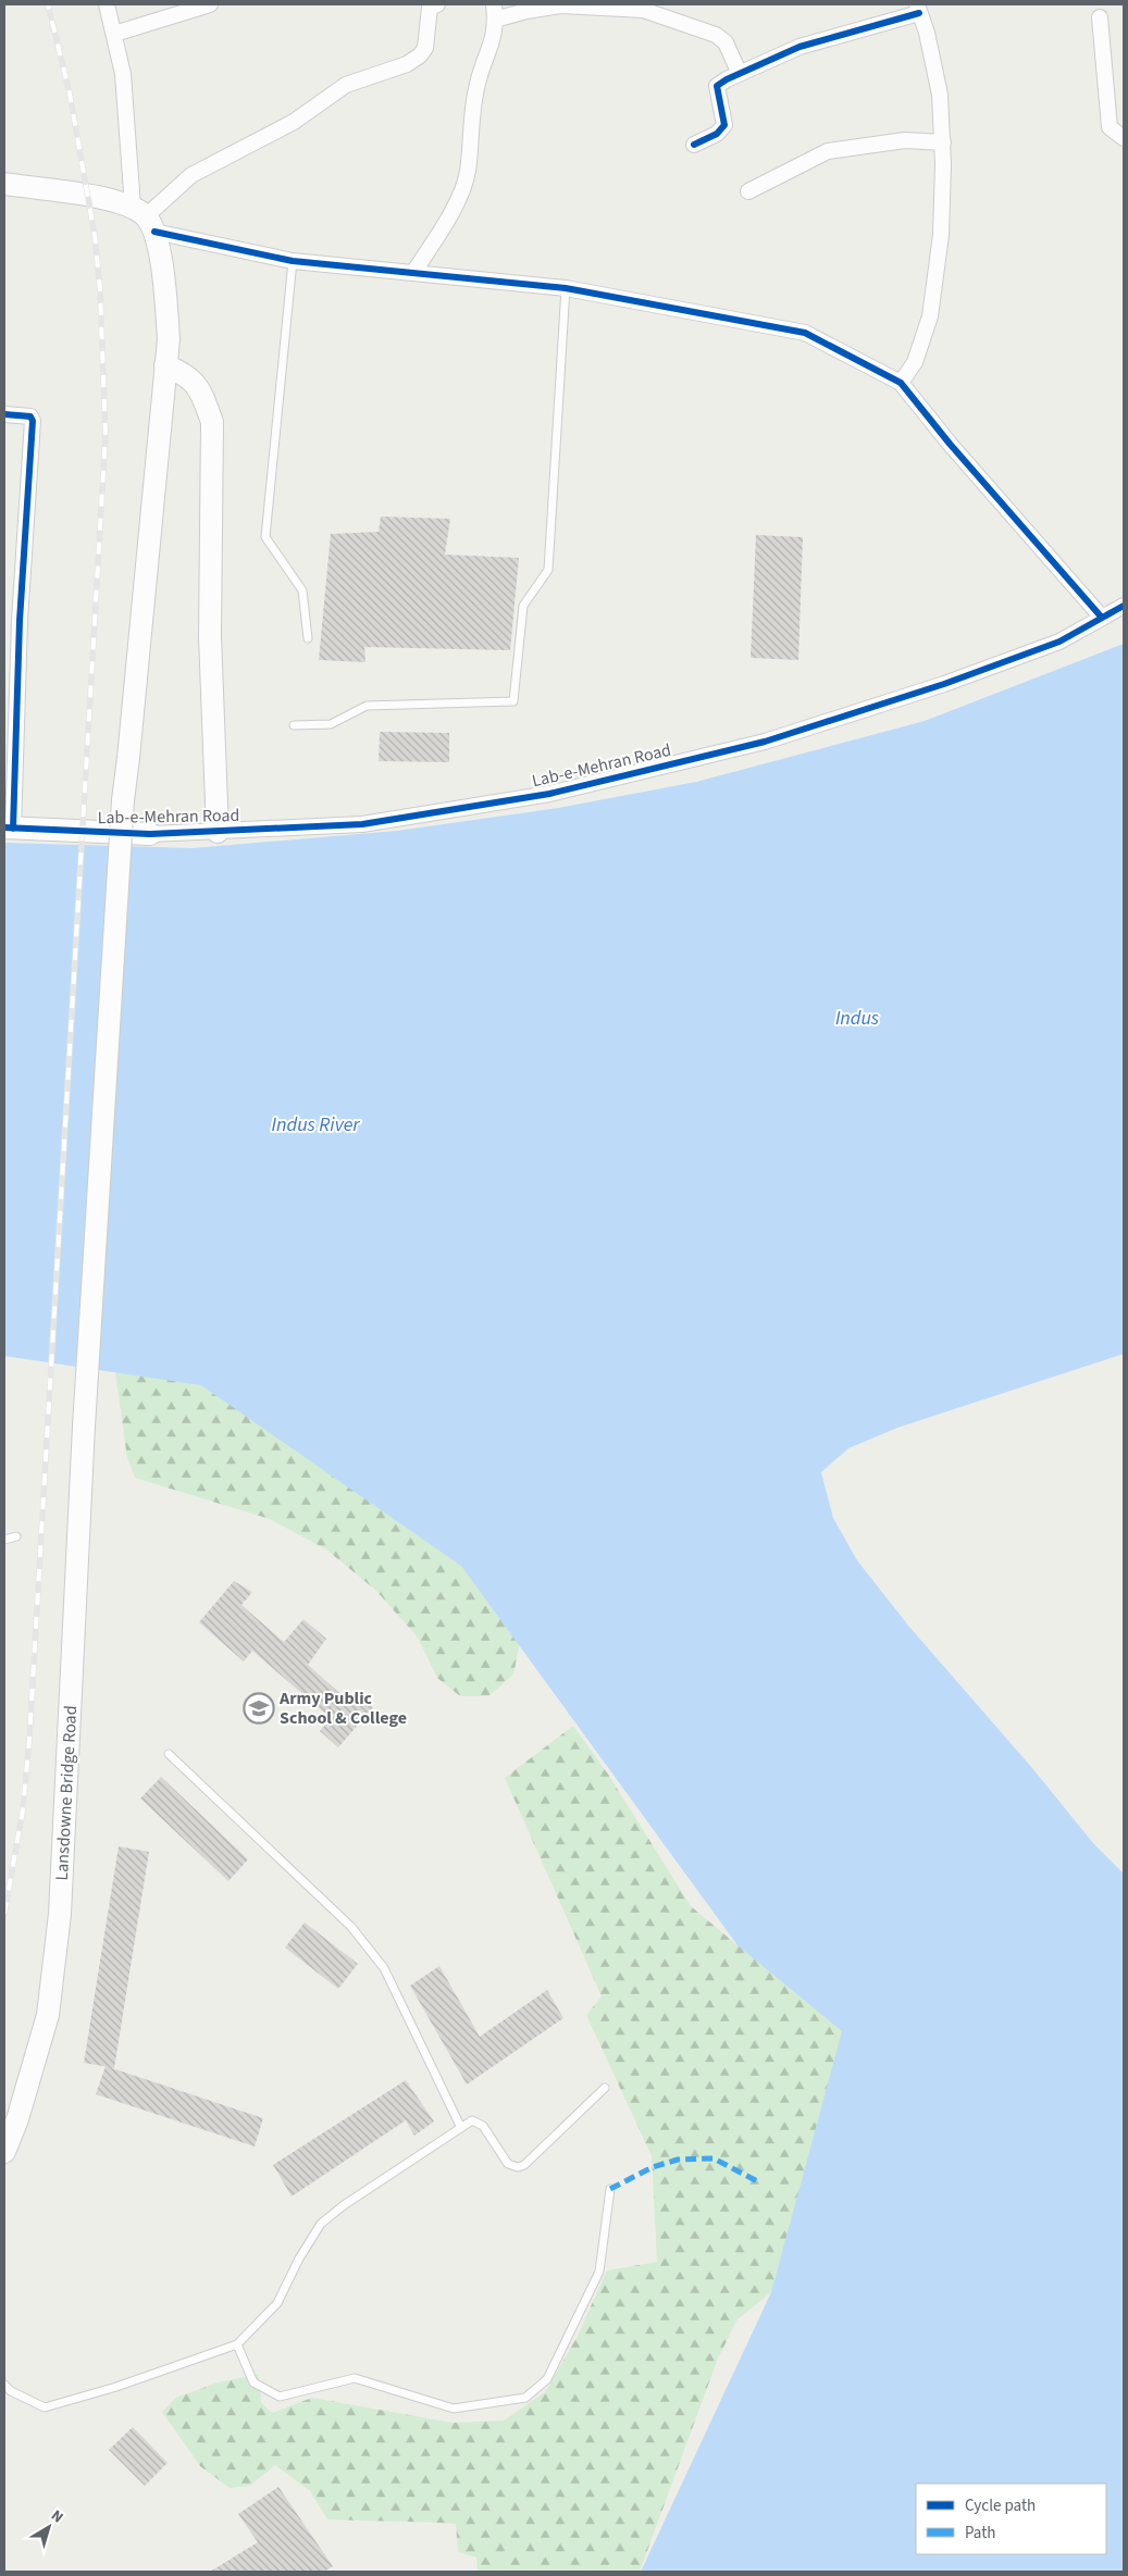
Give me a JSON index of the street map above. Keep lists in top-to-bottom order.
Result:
{
  "streets": {
    "main road": ["Lab-e-Mehran Road", "Lansdowne Bridge Road"]
  },
  "water": ["Indus", "Indus River"],
  "places": {
    "school or university": ["Army Public School & College"]
  },
  "legend": ["Cycle path", "Path"],
  "north": "top right"
}
